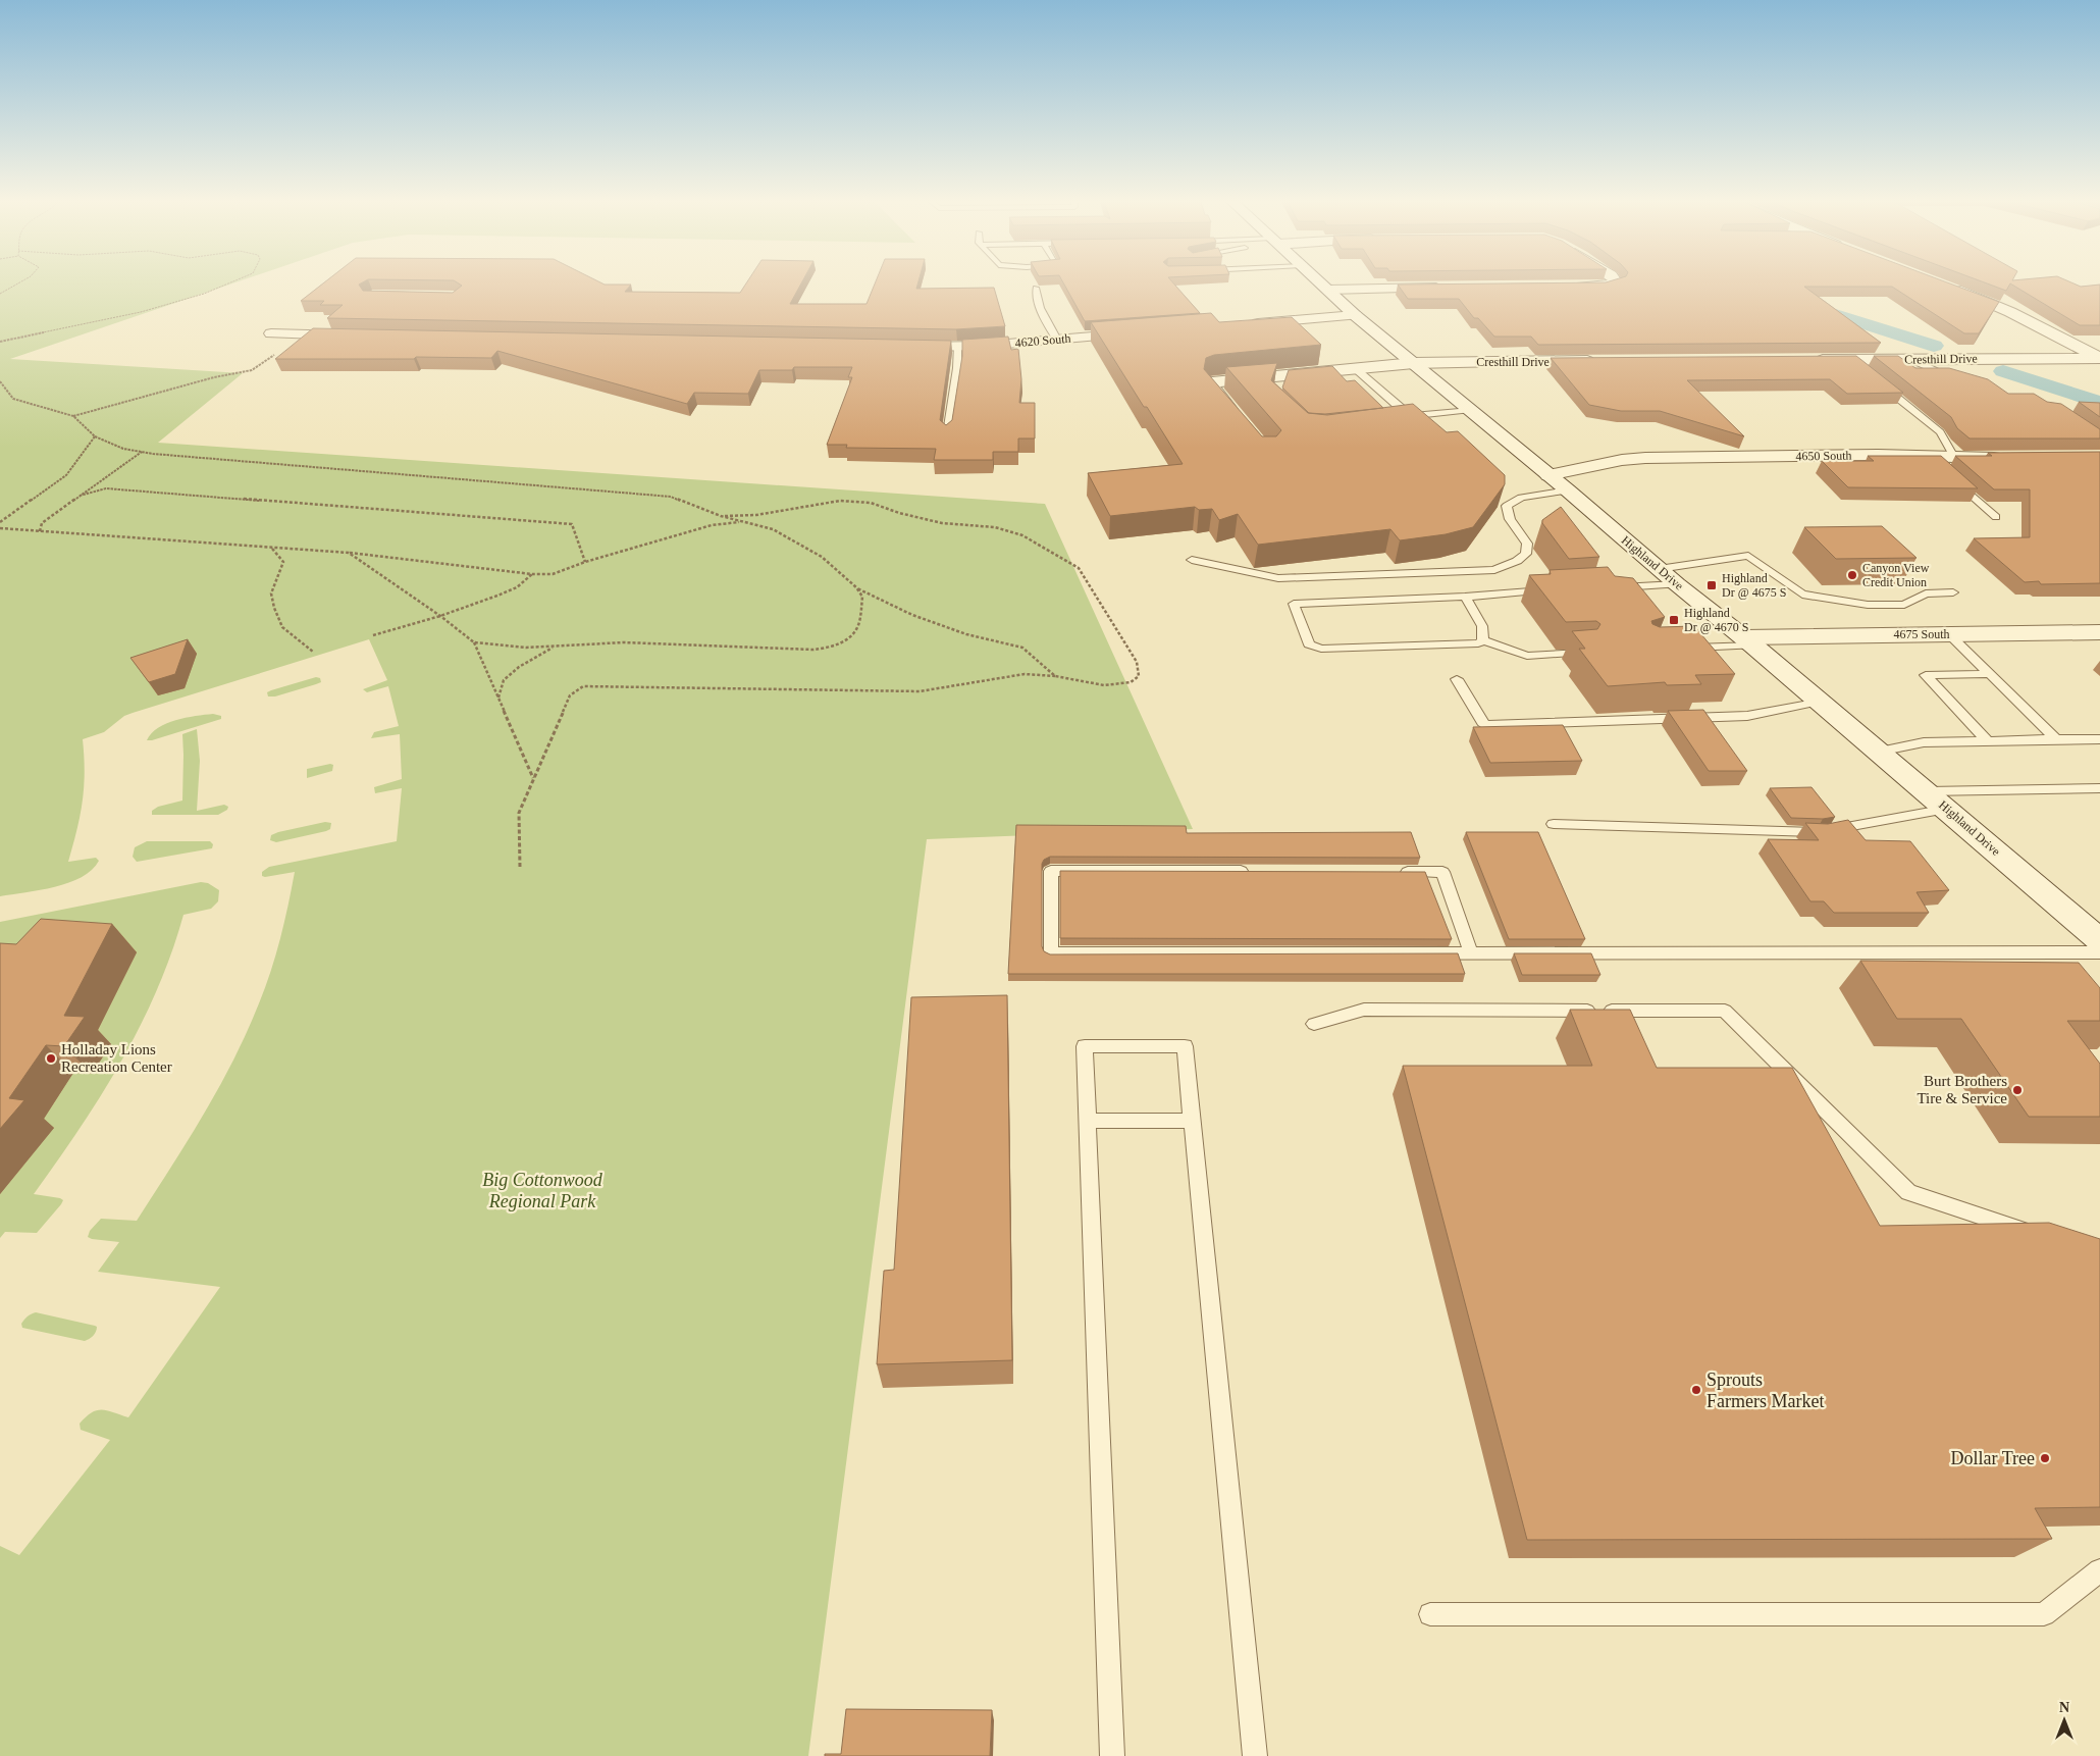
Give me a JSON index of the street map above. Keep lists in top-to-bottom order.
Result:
{
  "streets": {
    "street": [
      "4620 South",
      "Cresthill Drive",
      "4650 South",
      "Highland Drive",
      "4675 South"
    ]
  },
  "crossings": [
    ["Cresthill Drive", "Highland Drive"],
    ["4650 South", "Highland Drive"],
    ["Highland Drive", "4675 South"]
  ],
  "parks": ["Big Cottonwood Regional Park"],
  "places": {
    "other": [
      "Canyon View Credit Union",
      "Holladay Lions Recreation Center",
      "Burt Brothers Tire & Service",
      "Sprouts Farmers Market",
      "Dollar Tree"
    ],
    "transit": ["Highland Dr @ 4675 S", "Highland Dr @ 4670 S"]
  },
  "north": "top"
}
